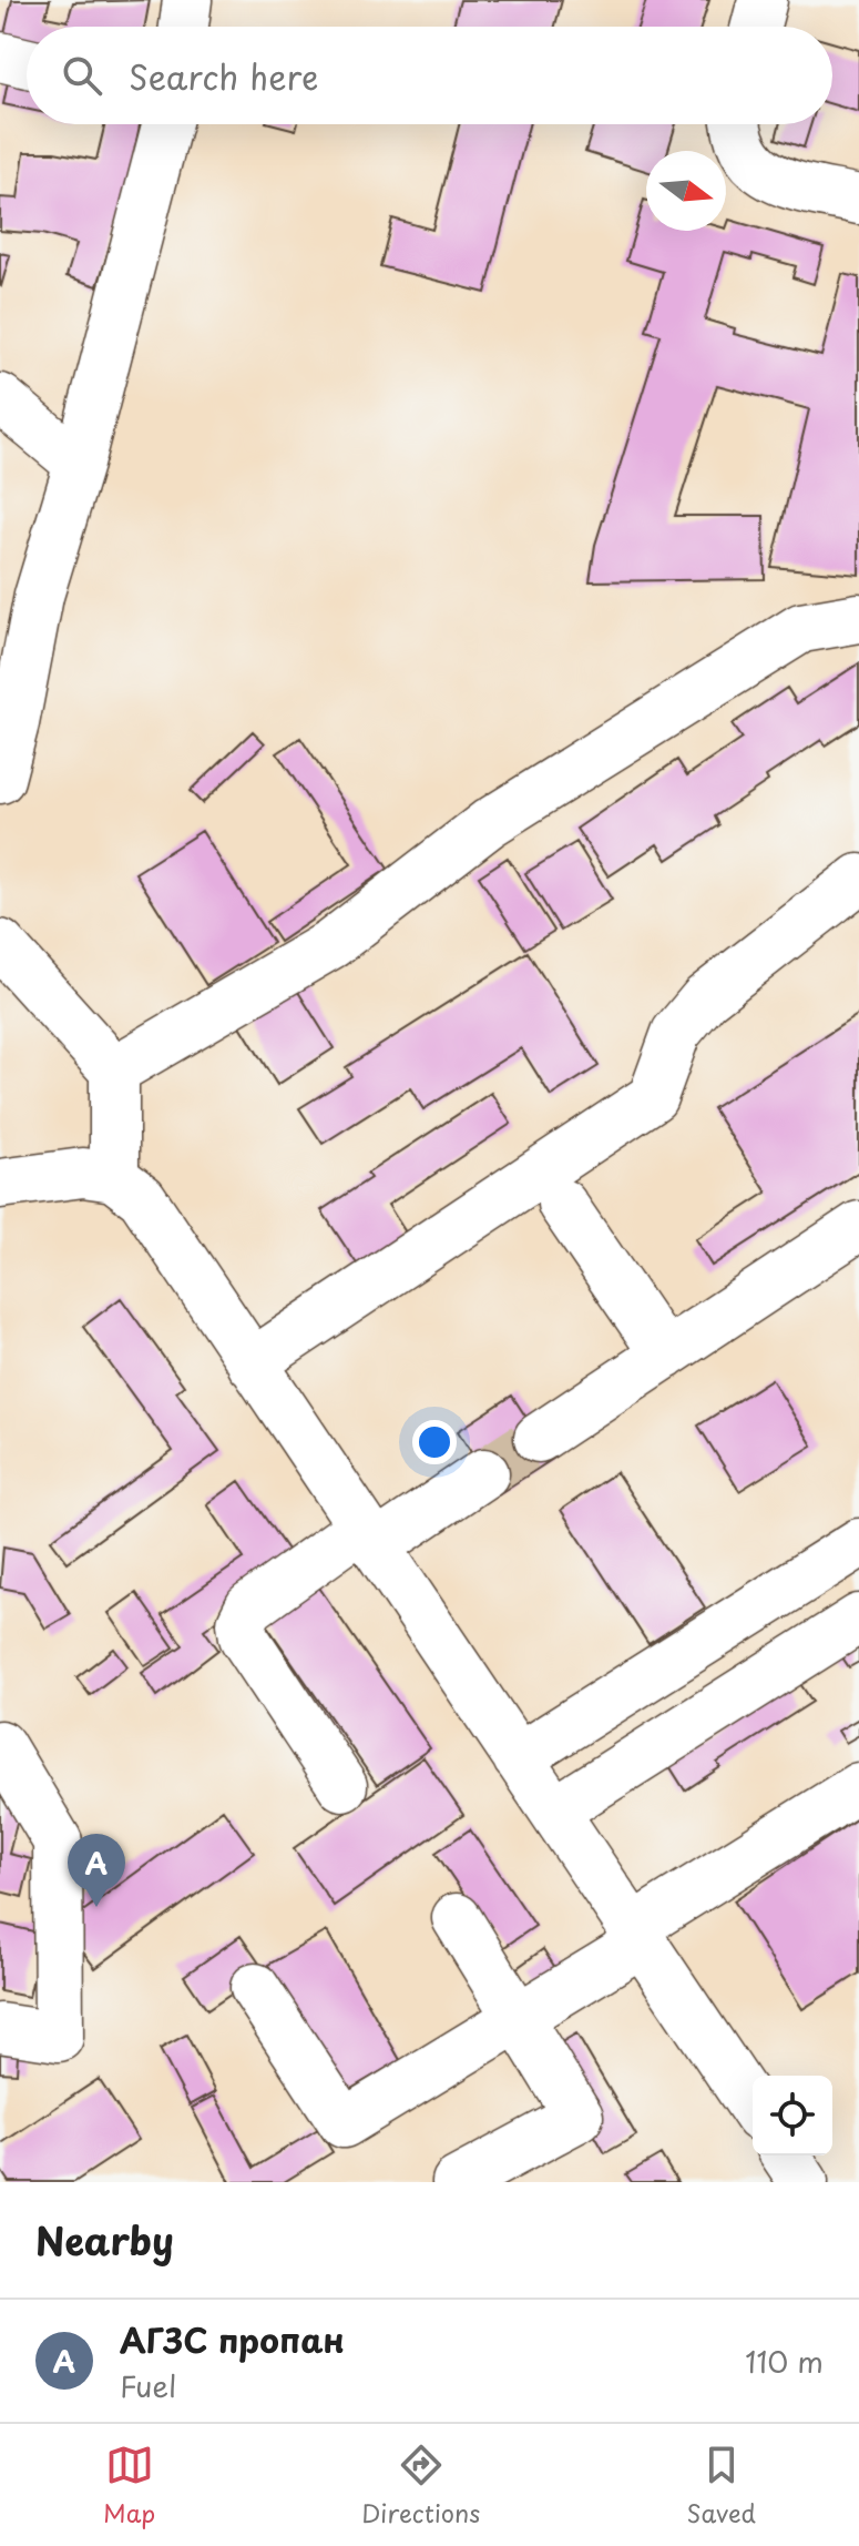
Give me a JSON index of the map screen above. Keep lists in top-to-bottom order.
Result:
{
  "north": "right",
  "page": {
    "search": "Search here",
    "pins": "A",
    "heading": "Nearby",
    "list": [
      {
        "mark": "A",
        "name": "АГЗС пропан",
        "note": "Fuel",
        "value": "110 m"
      }
    ],
    "nav": ["Map", "Directions", "Saved"]
  }
}
